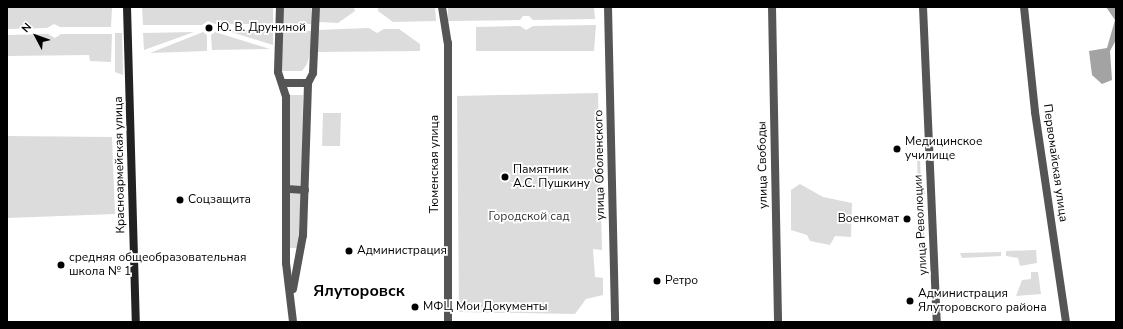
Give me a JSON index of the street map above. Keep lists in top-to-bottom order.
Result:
{
  "streets": {
    "main road": ["Красноармейская улица"],
    "street": [
      "Первомайская улица",
      "Тюменская улица",
      "улица Оболенского",
      "улица Свободы",
      "улица Революции"
    ]
  },
  "districts": ["Ялуторовск"],
  "parks": ["Городской сад"],
  "places": [
    "Ю. В. Друниной",
    "Медицинское училище",
    "Памятник А.С. Пушкину",
    "Соцзащита",
    "Военкомат",
    "Администрация",
    "средняя общеобразовательная школа № 1",
    "Ретро",
    "Администрация Ялуторовского района",
    "МФЦ Мои Документы"
  ],
  "north": "top left"
}
